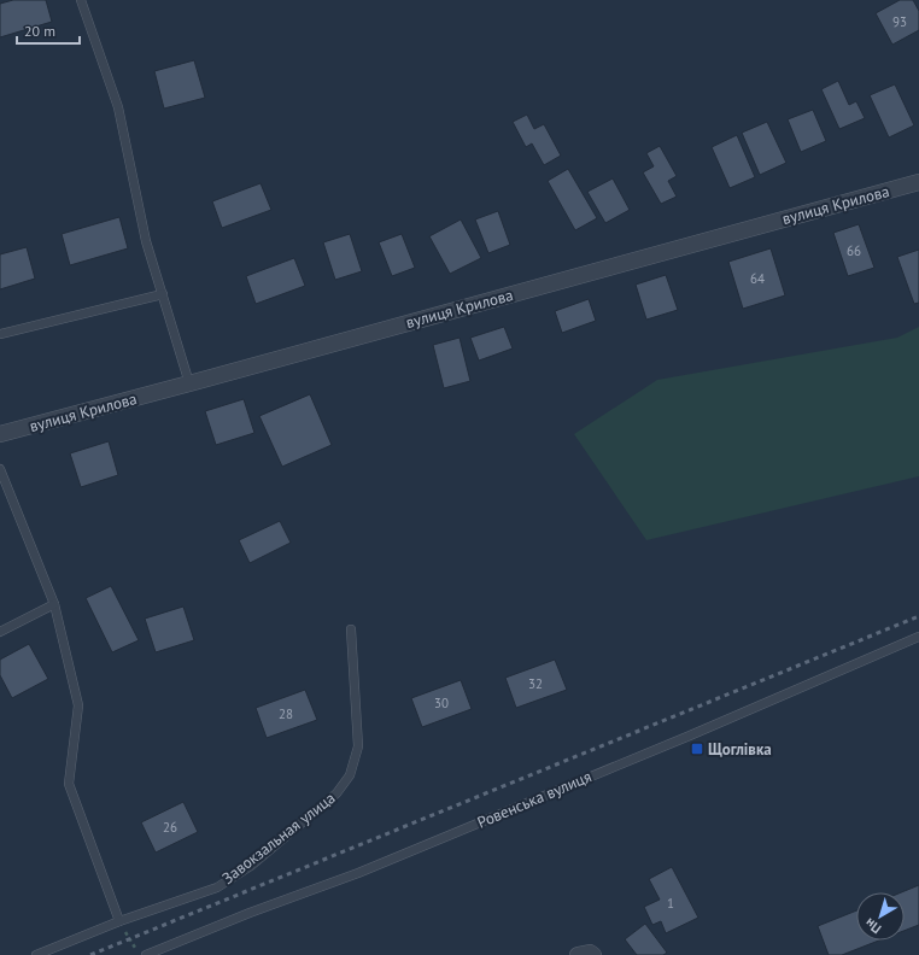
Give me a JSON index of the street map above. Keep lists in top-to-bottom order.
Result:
{
  "streets": {
    "street": ["вулиця Крилова"],
    "lane": ["Ровенська вулиця", "Завокзальная улица"]
  },
  "places": {
    "transit": ["Щоглівка"]
  },
  "house_numbers": [
    "93",
    "66",
    "64",
    "32",
    "30",
    "28",
    "26",
    "1"
  ],
  "scale_bar": "20 m",
  "north": "bottom left"
}
